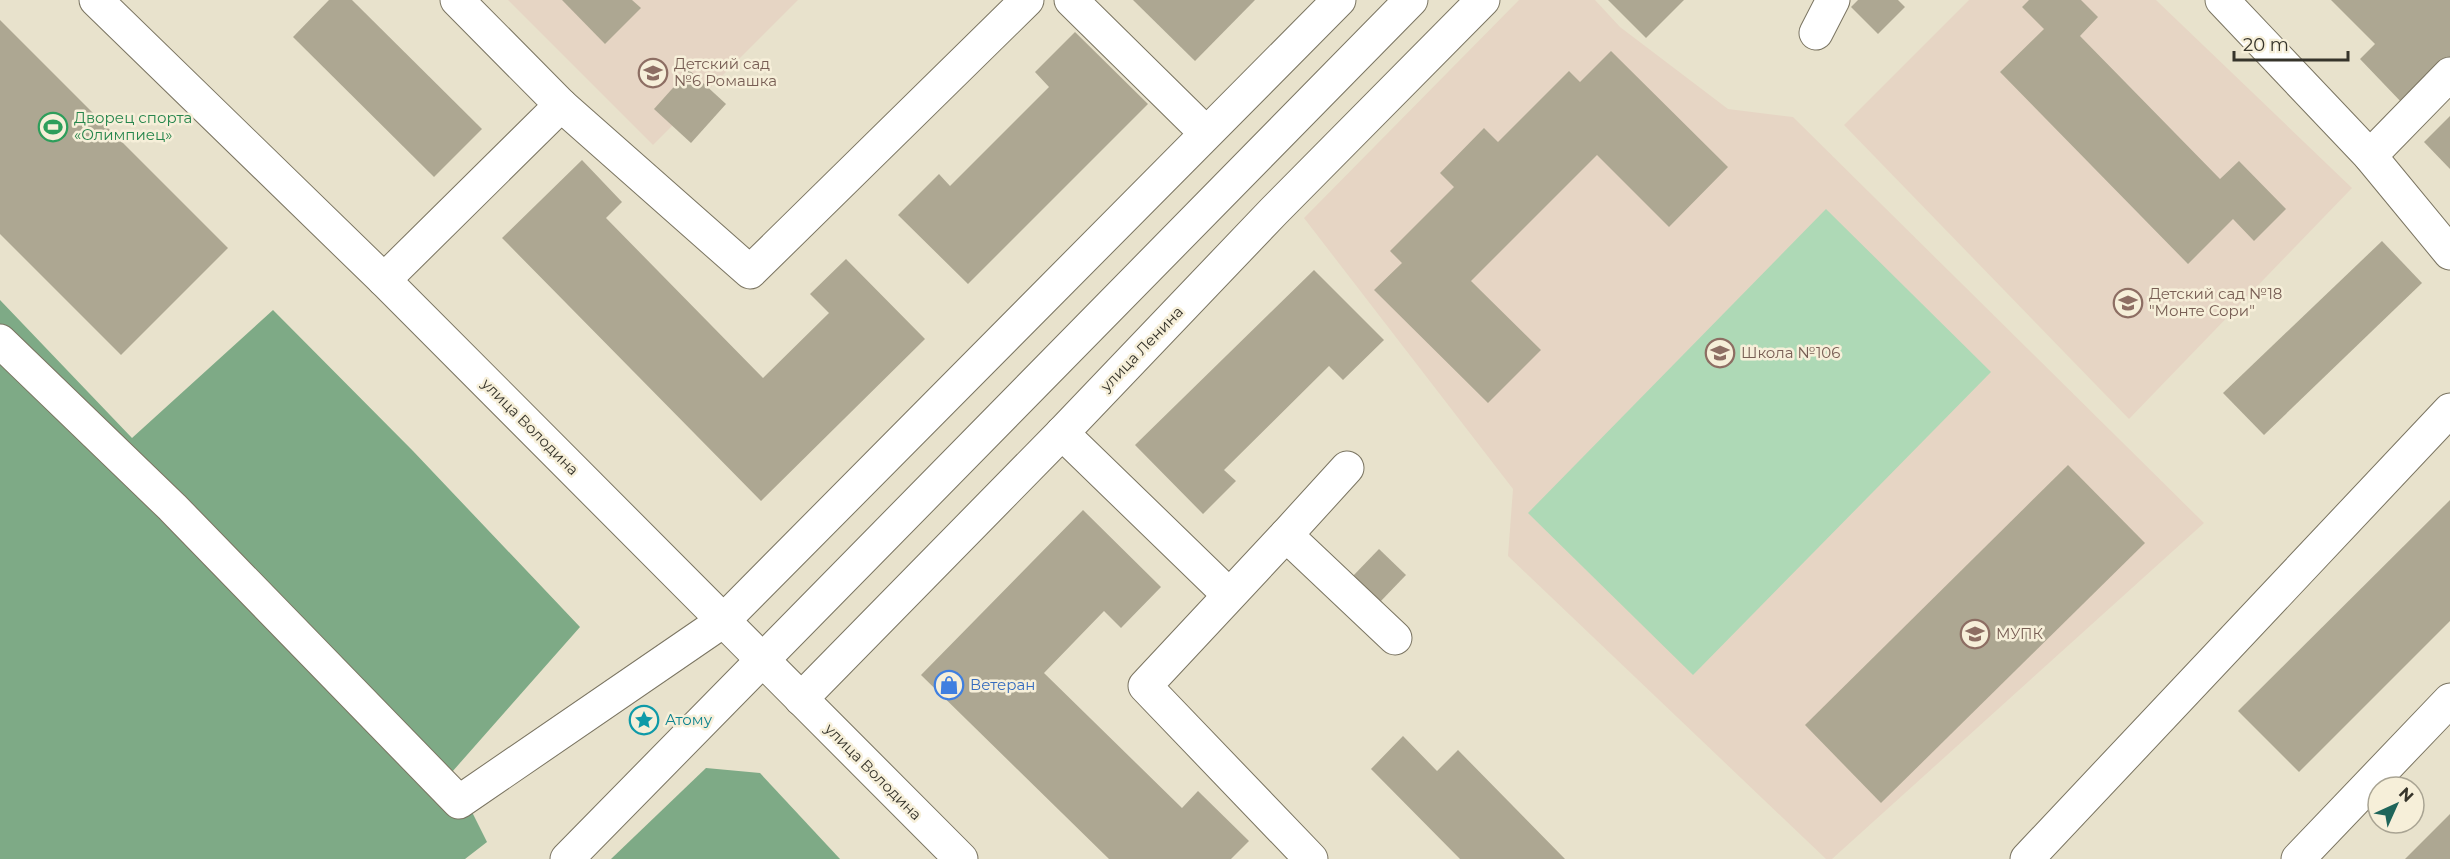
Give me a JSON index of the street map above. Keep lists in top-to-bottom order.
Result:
{
  "streets": {
    "street": ["улица Ленина", "улица Володина"]
  },
  "crossings": [
    ["улица Ленина", "улица Володина"]
  ],
  "places": {
    "school or university": [
      "Детский сад №6 Ромашка",
      "Детский сад №18 \"Монте Сори\"",
      "Школа №106",
      "МУПК"
    ],
    "sports": ["Дворец спорта «Олимпиец»"],
    "shop": ["Ветеран"],
    "place": ["Атому"]
  },
  "scale_bar": "20 m",
  "north": "top right"
}
